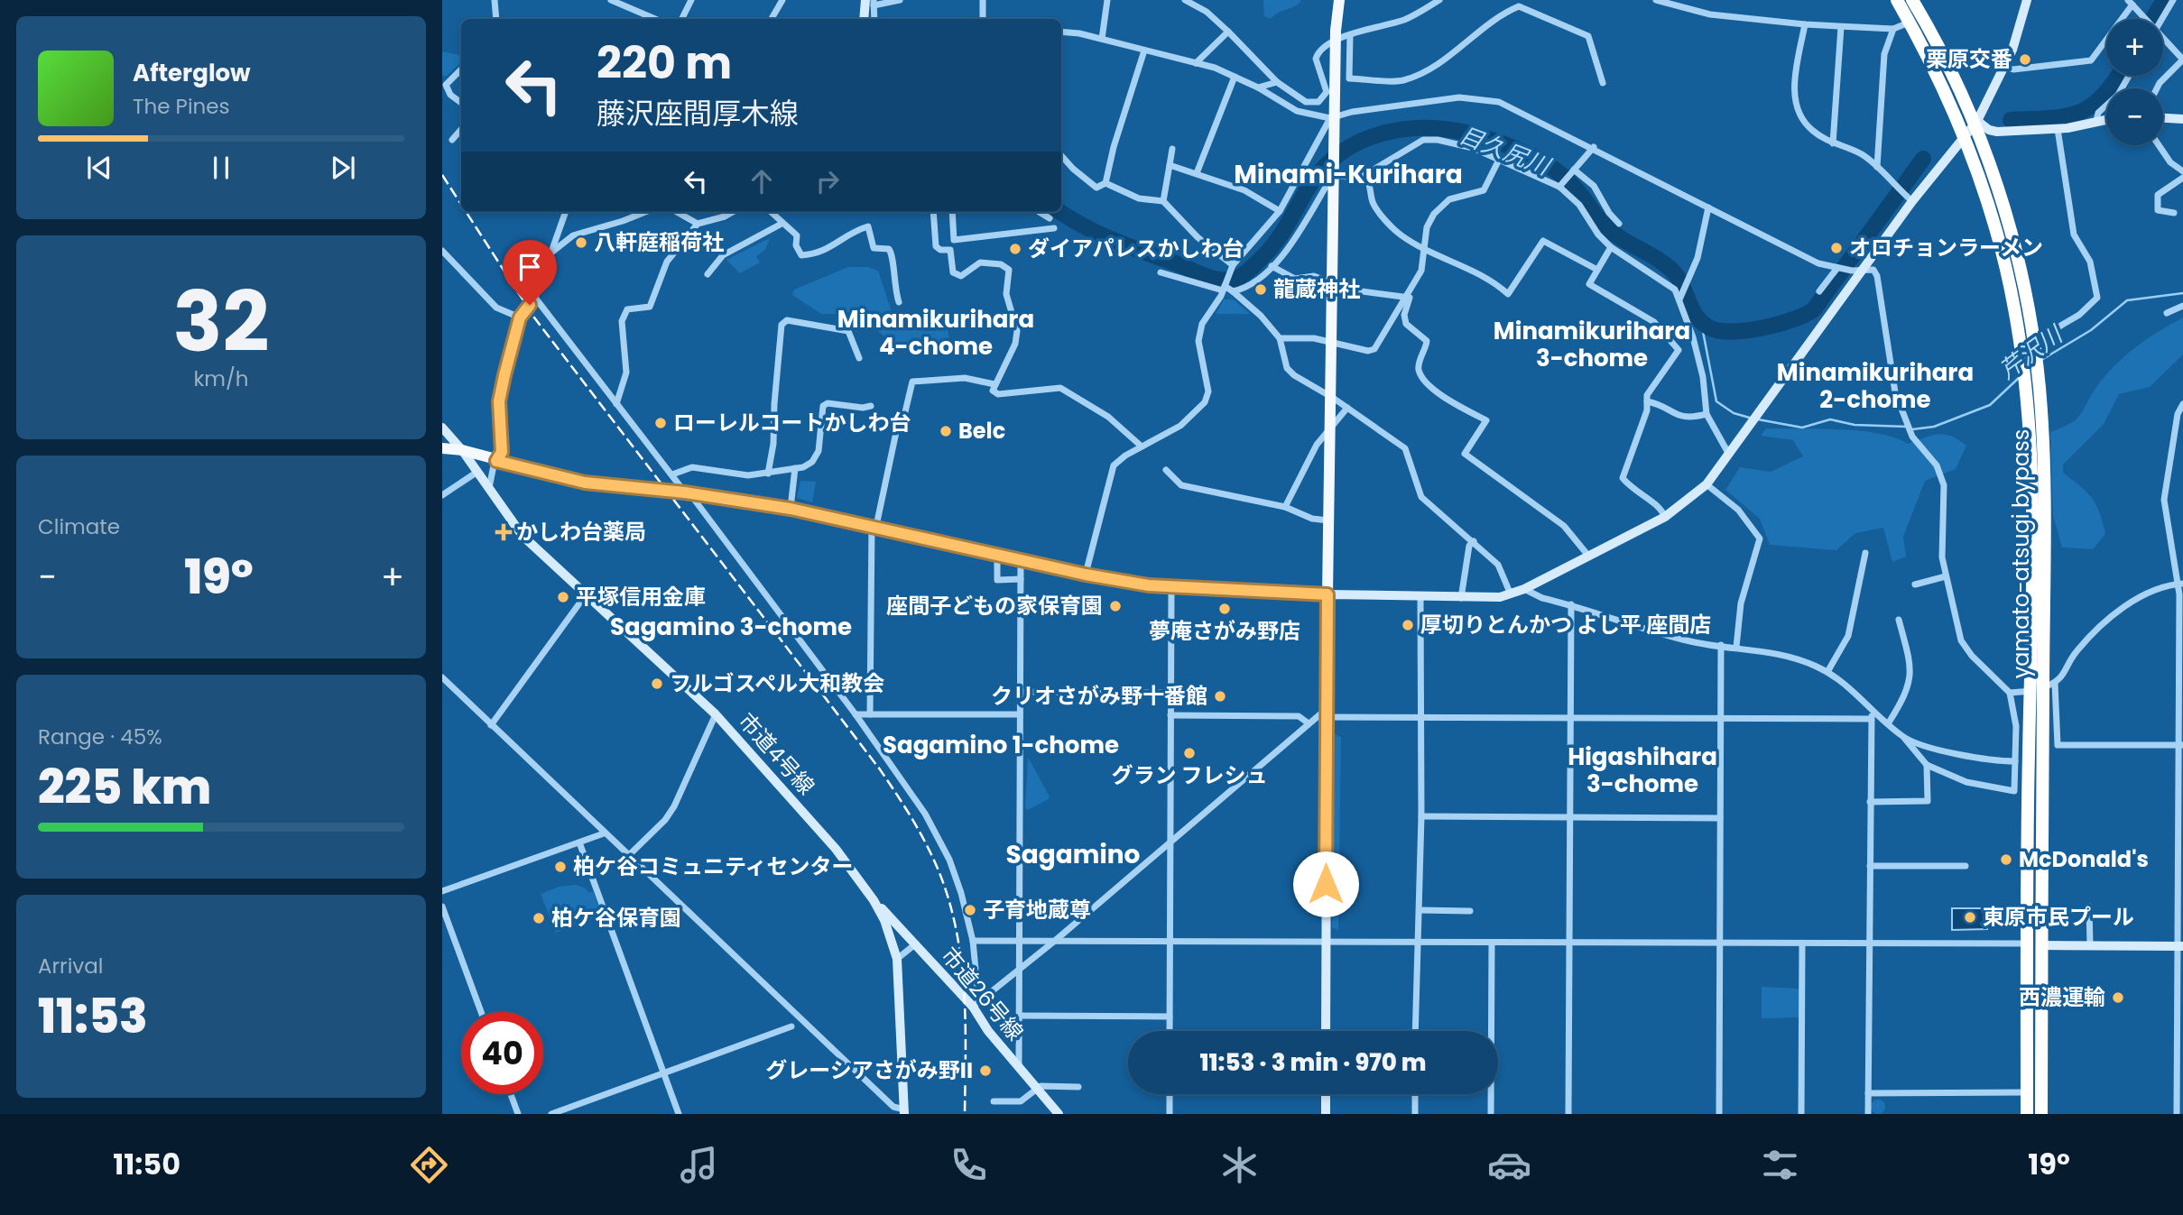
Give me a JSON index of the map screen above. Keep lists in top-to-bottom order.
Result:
{
  "streets": {
    "highway": ["yamato-atsugi bypass"],
    "street": ["市道4号線", "市道26号線"]
  },
  "crossings": [
    ["市道4号線", "市道26号線"]
  ],
  "districts": [
    "Minami-Kurihara",
    "Minamikurihara 4-chome",
    "Minamikurihara 3-chome",
    "Minamikurihara 2-chome",
    "Sagamino 3-chome",
    "Sagamino 1-chome",
    "Higashihara 3-chome",
    "Sagamino"
  ],
  "water": ["目久尻川", "芹沢川"],
  "places": {
    "other": [
      "栗原交番",
      "八軒庭稲荷社",
      "オロチョンラーメン",
      "ダイアパレスかしわ台",
      "龍蔵神社",
      "ローレルコートかしわ台",
      "Belc",
      "平塚信用金庫",
      "座間子どもの家保育園",
      "夢庵さがみ野店",
      "厚切りとんかつ よし平 座間店",
      "フルゴスペル大和教会",
      "クリオさがみ野十番館",
      "グラン フレシュ",
      "McDonald's",
      "柏ケ谷コミュニティセンター",
      "子育地蔵尊",
      "東原市民プール",
      "柏ケ谷保育園",
      "西濃運輸",
      "グレーシアさがみ野II"
    ],
    "health": ["かしわ台薬局"]
  },
  "page": {
    "map_buttons": ["+", "−"],
    "turn": ["220 m", "藤沢座間厚木線"],
    "song": ["Afterglow", "The Pines"],
    "tile": [
      ["32", "km/h"],
      "Climate",
      ["Range · 45%", "225 km"],
      ["Arrival", "11:53"]
    ],
    "heat": ["−", "19°", "+"],
    "limit": "40",
    "trip": "11:53 · 3 min · 970 m",
    "tabs": ["11:50", "19°"]
  }
}
